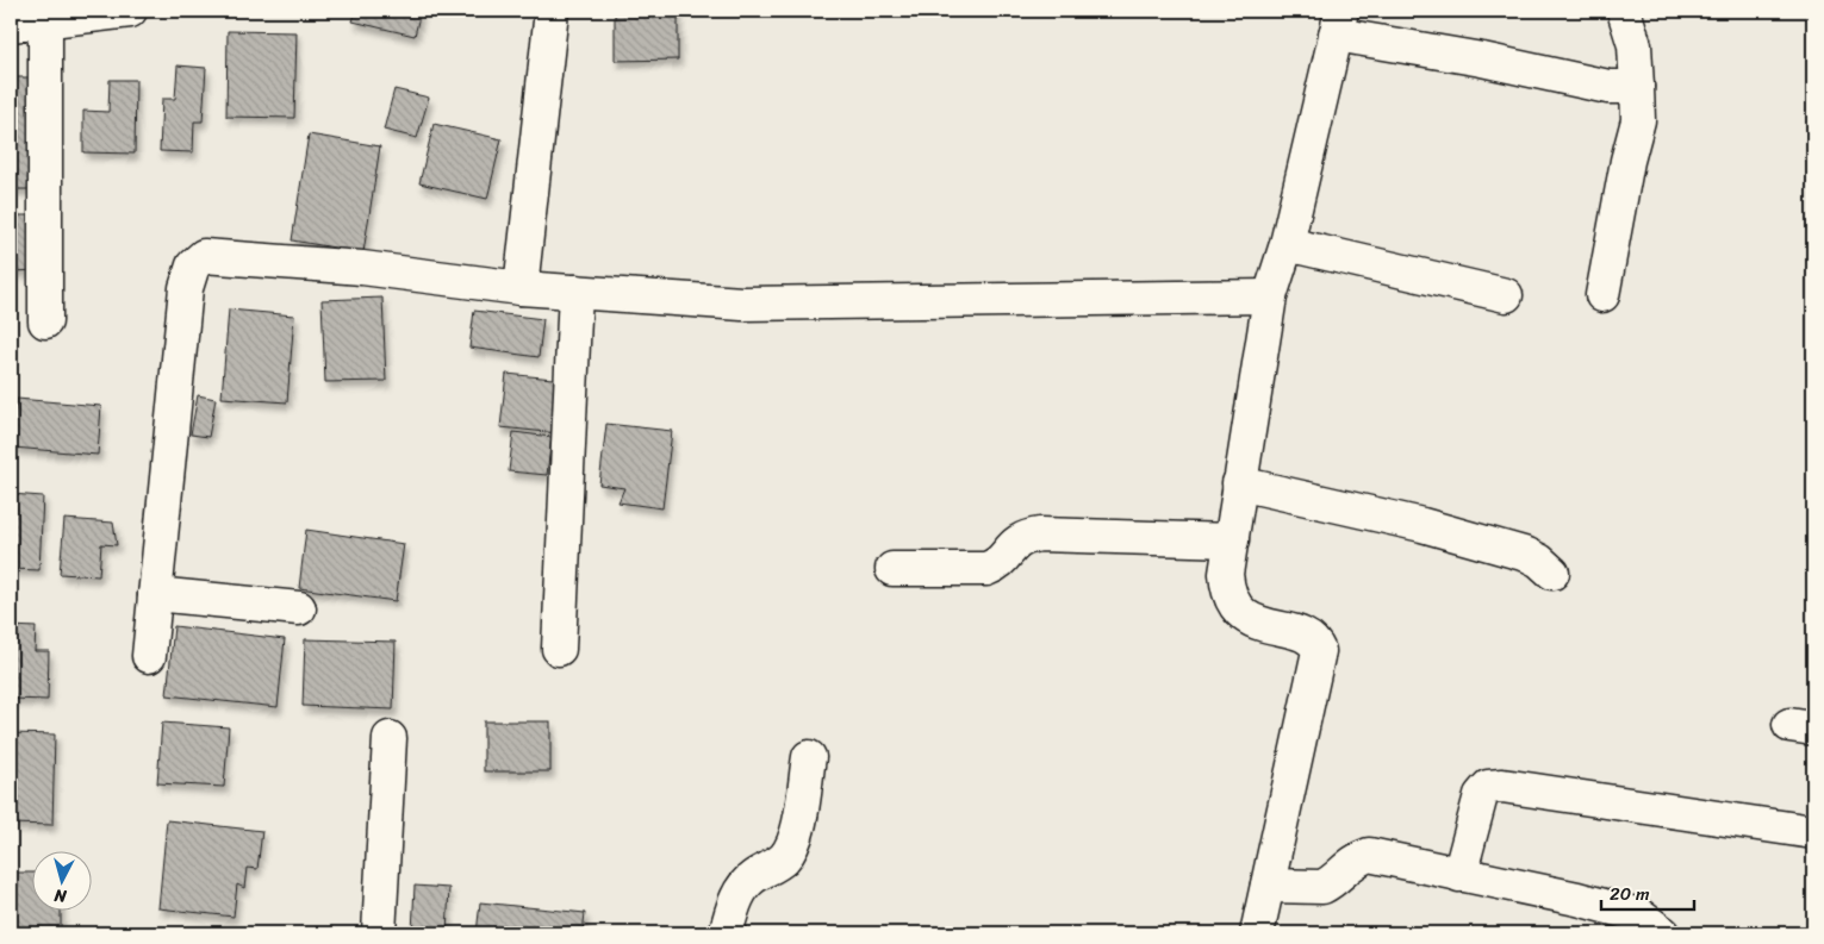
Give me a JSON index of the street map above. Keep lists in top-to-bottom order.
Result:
{
  "scale_bar": "20 m",
  "north": "bottom"
}
